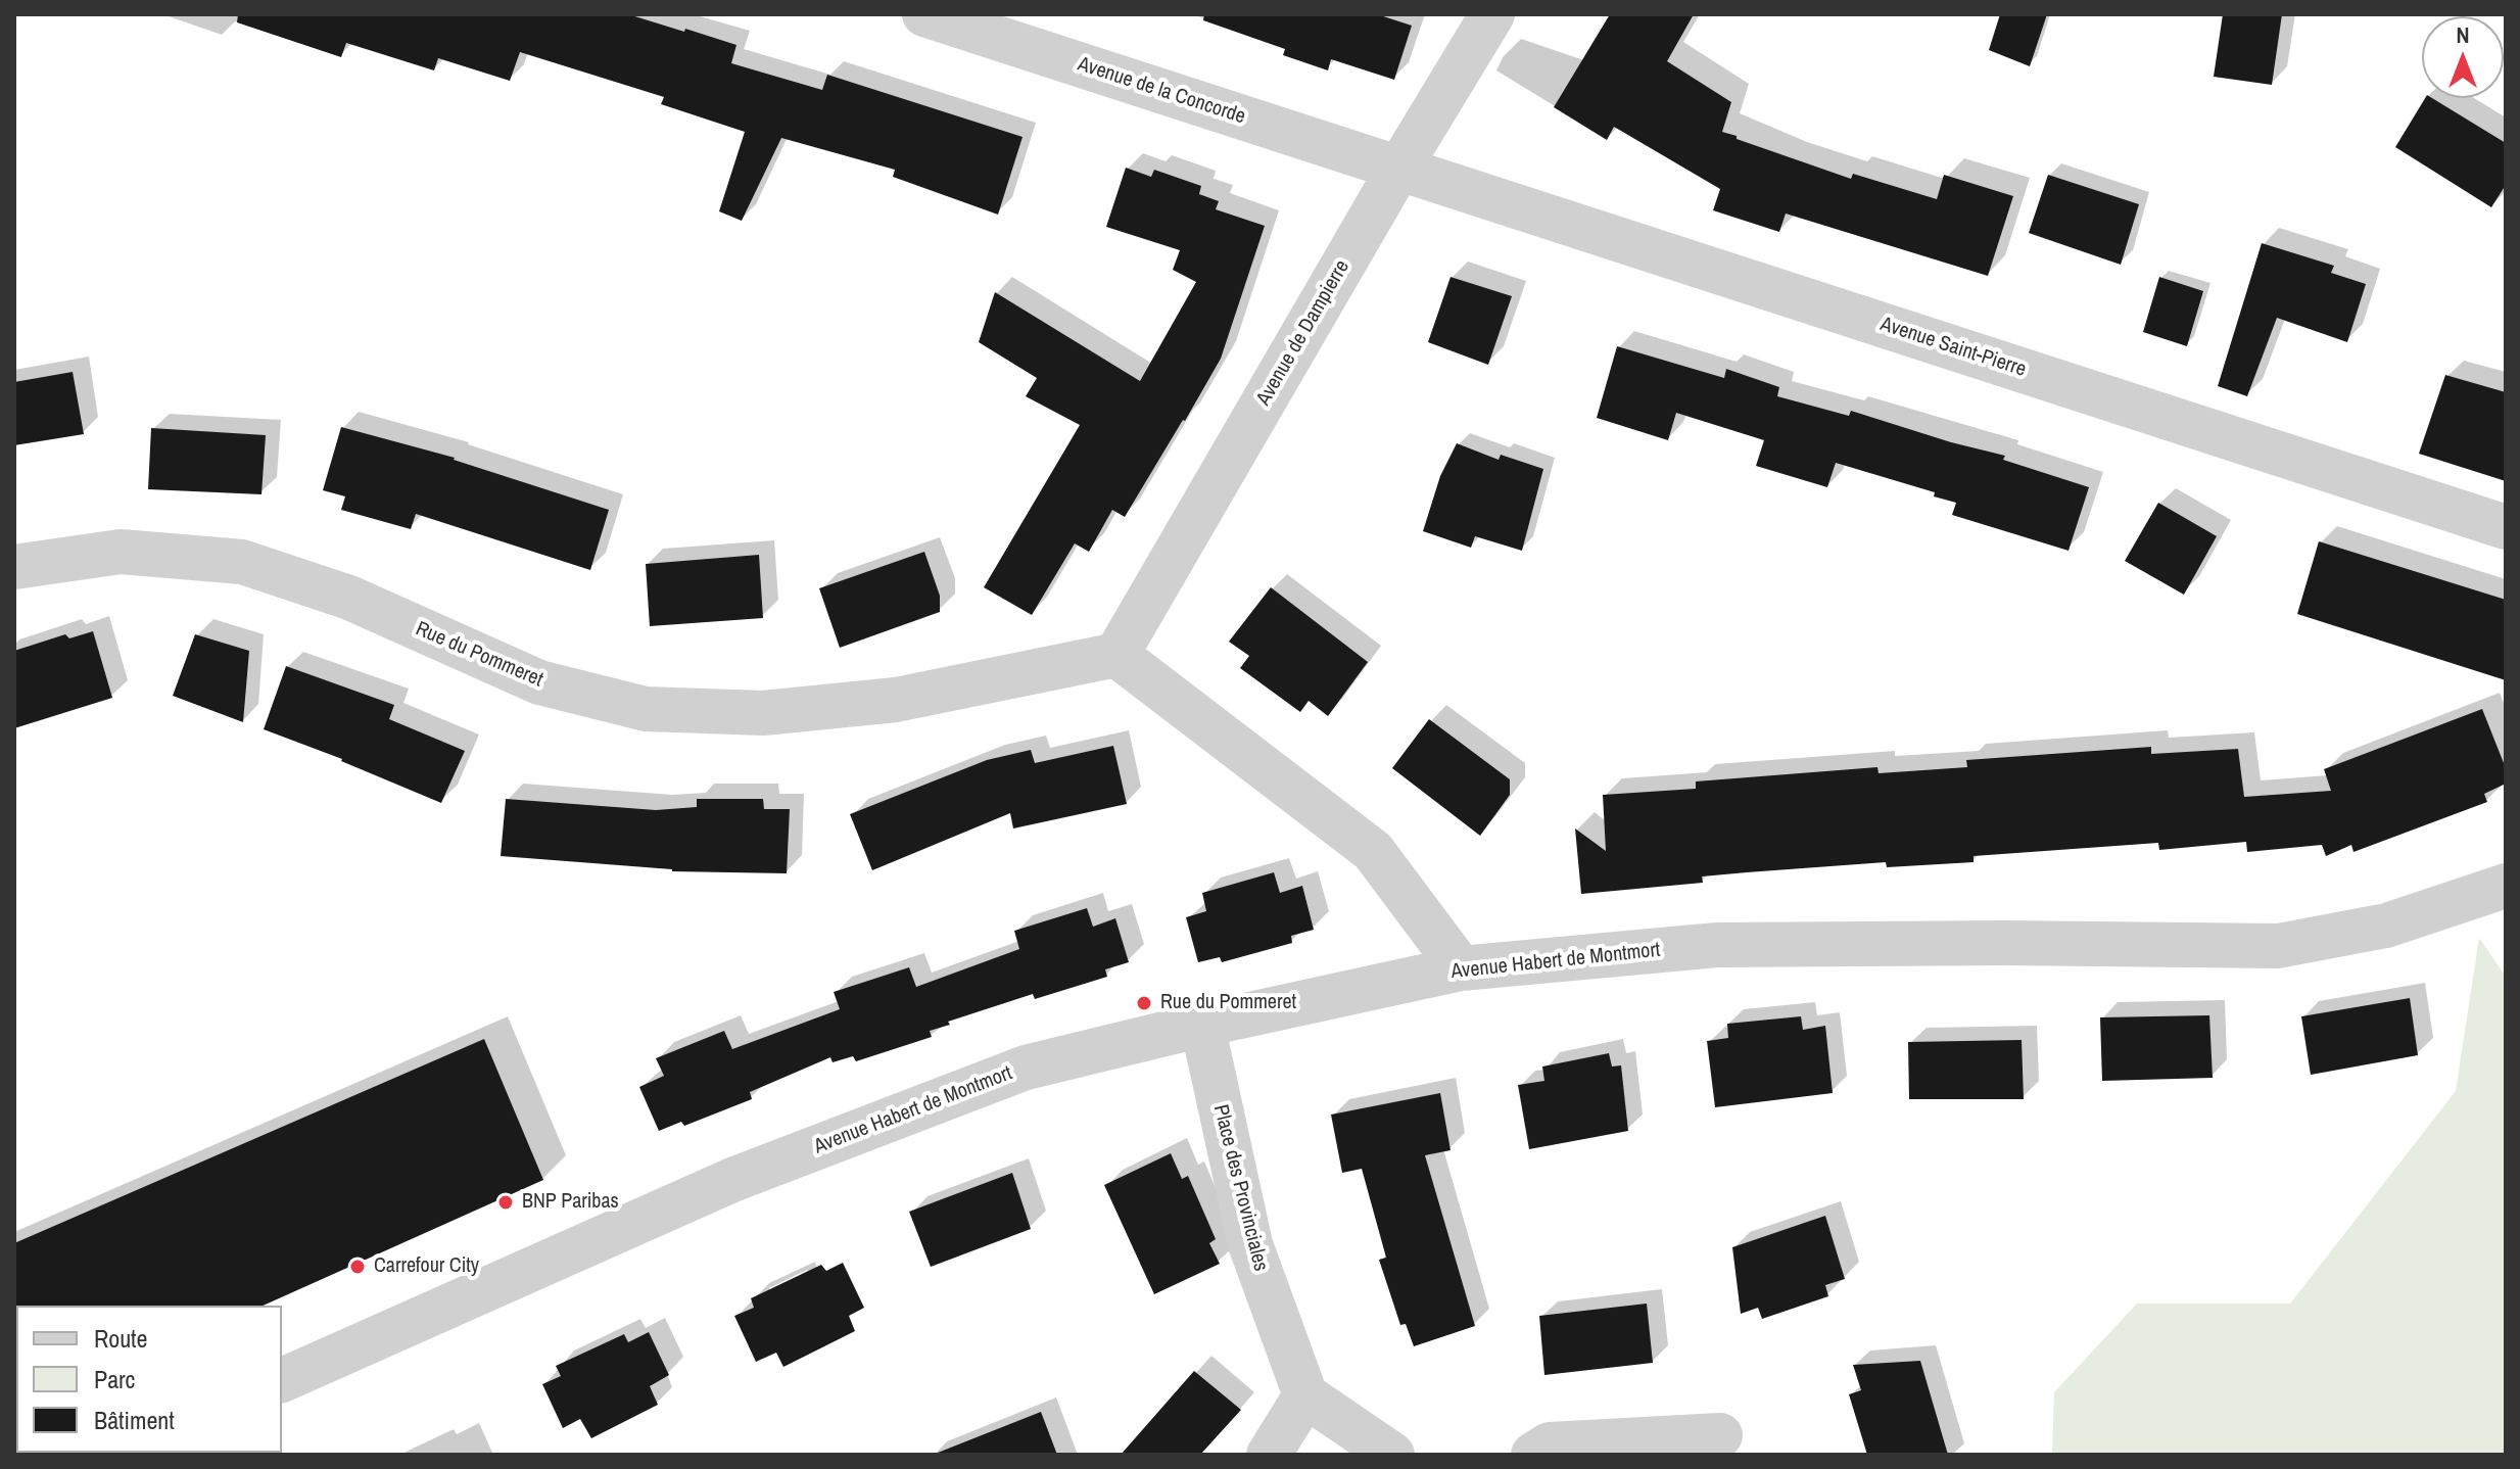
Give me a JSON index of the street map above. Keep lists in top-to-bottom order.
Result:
{
  "streets": {
    "street": [
      "Avenue de la Concorde",
      "Avenue de Dampierre",
      "Avenue Saint-Pierre",
      "Rue du Pommeret",
      "Avenue Habert de Montmort",
      "Place des Provinciales"
    ]
  },
  "crossings": [
    ["Avenue de la Concorde", "Avenue de Dampierre"],
    ["Avenue de la Concorde", "Avenue Saint-Pierre"],
    ["Avenue de Dampierre", "Avenue Saint-Pierre"],
    ["Avenue de Dampierre", "Rue du Pommeret"],
    ["Avenue Habert de Montmort", "Place des Provinciales"]
  ],
  "places": ["Rue du Pommeret", "BNP Paribas", "Carrefour City"],
  "legend": ["Route", "Parc", "Bâtiment"],
  "north": "top"
}
